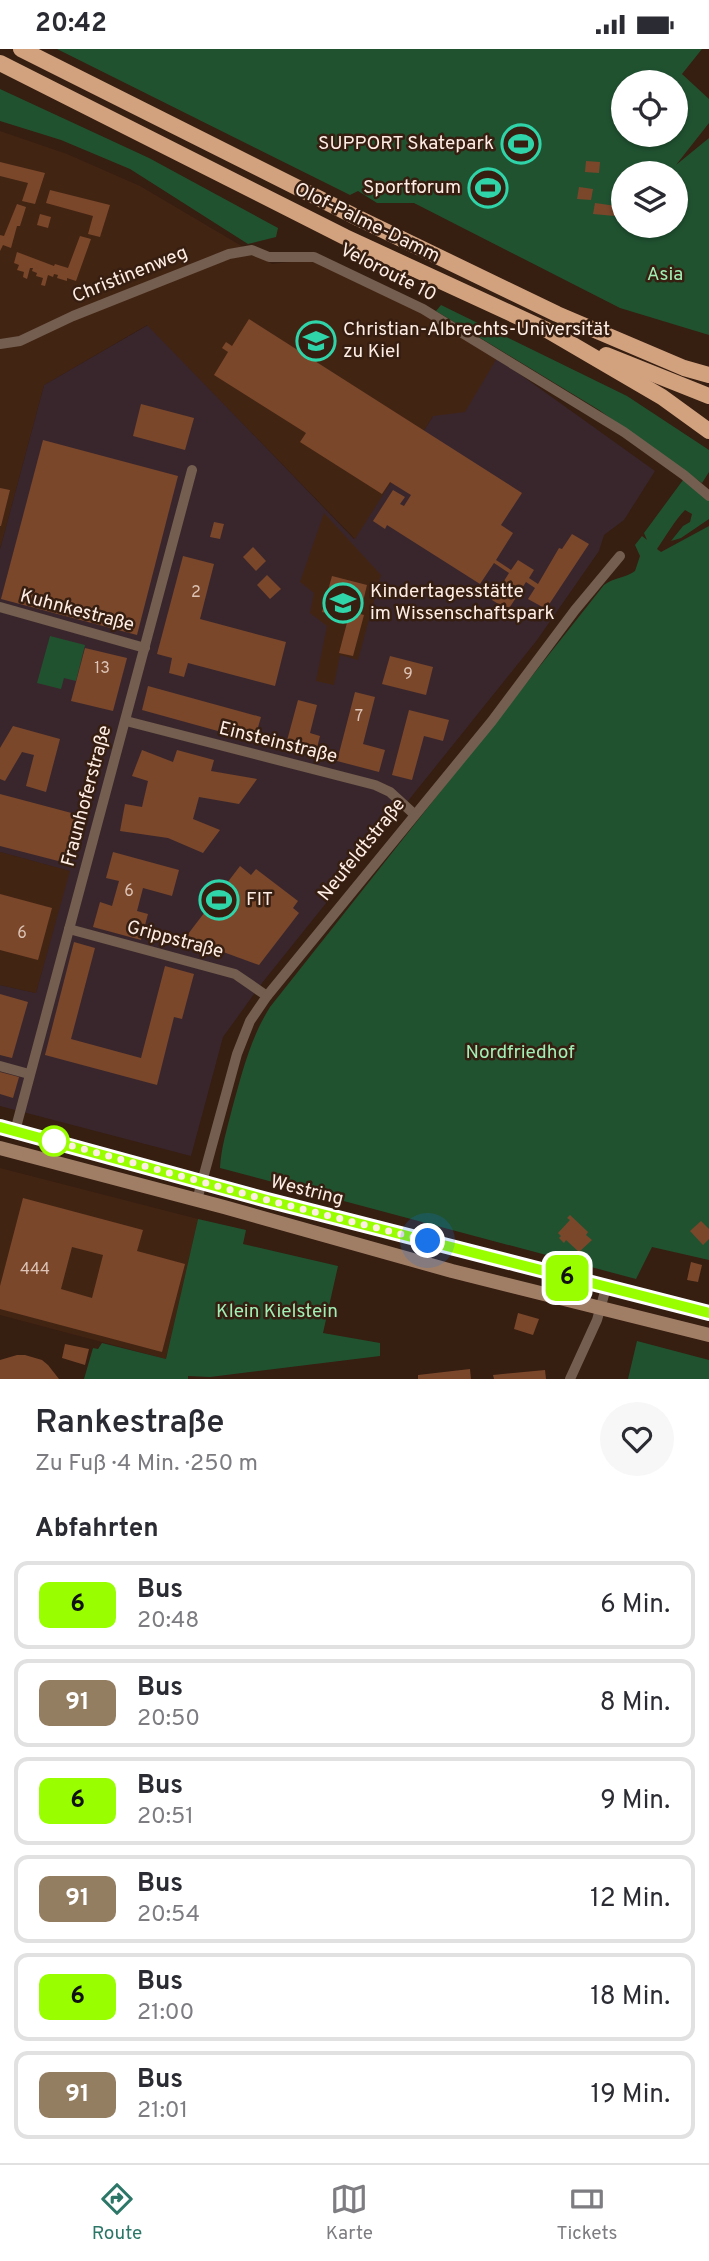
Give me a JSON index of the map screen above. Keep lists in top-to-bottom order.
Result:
{
  "streets": {
    "highway": ["Olof-Palme-Damm"],
    "main road": ["Westring"],
    "street": [
      "Veloroute 10",
      "Christinenweg",
      "Kuhnkestraße",
      "Einsteinstraße",
      "Fraunhoferstraße",
      "Neufeldtstraße",
      "Grippstraße"
    ]
  },
  "crossings": [
    ["Veloroute 10", "Christinenweg"],
    ["Kuhnkestraße", "Fraunhoferstraße"],
    ["Einsteinstraße", "Fraunhoferstraße"],
    ["Einsteinstraße", "Neufeldtstraße"],
    ["Fraunhoferstraße", "Grippstraße"],
    ["Fraunhoferstraße", "Westring"],
    ["Neufeldtstraße", "Grippstraße"],
    ["Neufeldtstraße", "Westring"]
  ],
  "parks": ["Asia", "Nordfriedhof", "Klein Kielstein"],
  "places": {
    "sports": ["SUPPORT Skatepark", "Sportforum", "FIT"],
    "school or university": ["Christian-Albrechts-Universität zu Kiel", "Kindertagesstätte im Wissenschaftspark"]
  },
  "lines": ["bus line 6"],
  "house_numbers": [
    "2",
    "13",
    "9",
    "7",
    "6",
    "6",
    "444"
  ],
  "page": {
    "status": "20:42",
    "on_map": "6",
    "heading": [
      ["Rankestraße", "Zu Fuß · 4 Min. · 250 m"],
      "Abfahrten"
    ],
    "list": [
      {
        "mark": "6",
        "name": "Bus",
        "note": "20:48",
        "value": "6 Min."
      },
      {
        "mark": "91",
        "name": "Bus",
        "note": "20:50",
        "value": "8 Min."
      },
      {
        "mark": "6",
        "name": "Bus",
        "note": "20:51",
        "value": "9 Min."
      },
      {
        "mark": "91",
        "name": "Bus",
        "note": "20:54",
        "value": "12 Min."
      },
      {
        "mark": "6",
        "name": "Bus",
        "note": "21:00",
        "value": "18 Min."
      },
      {
        "mark": "91",
        "name": "Bus",
        "note": "21:01",
        "value": "19 Min."
      }
    ],
    "tabs": ["Route", "Karte", "Tickets"]
  }
}
